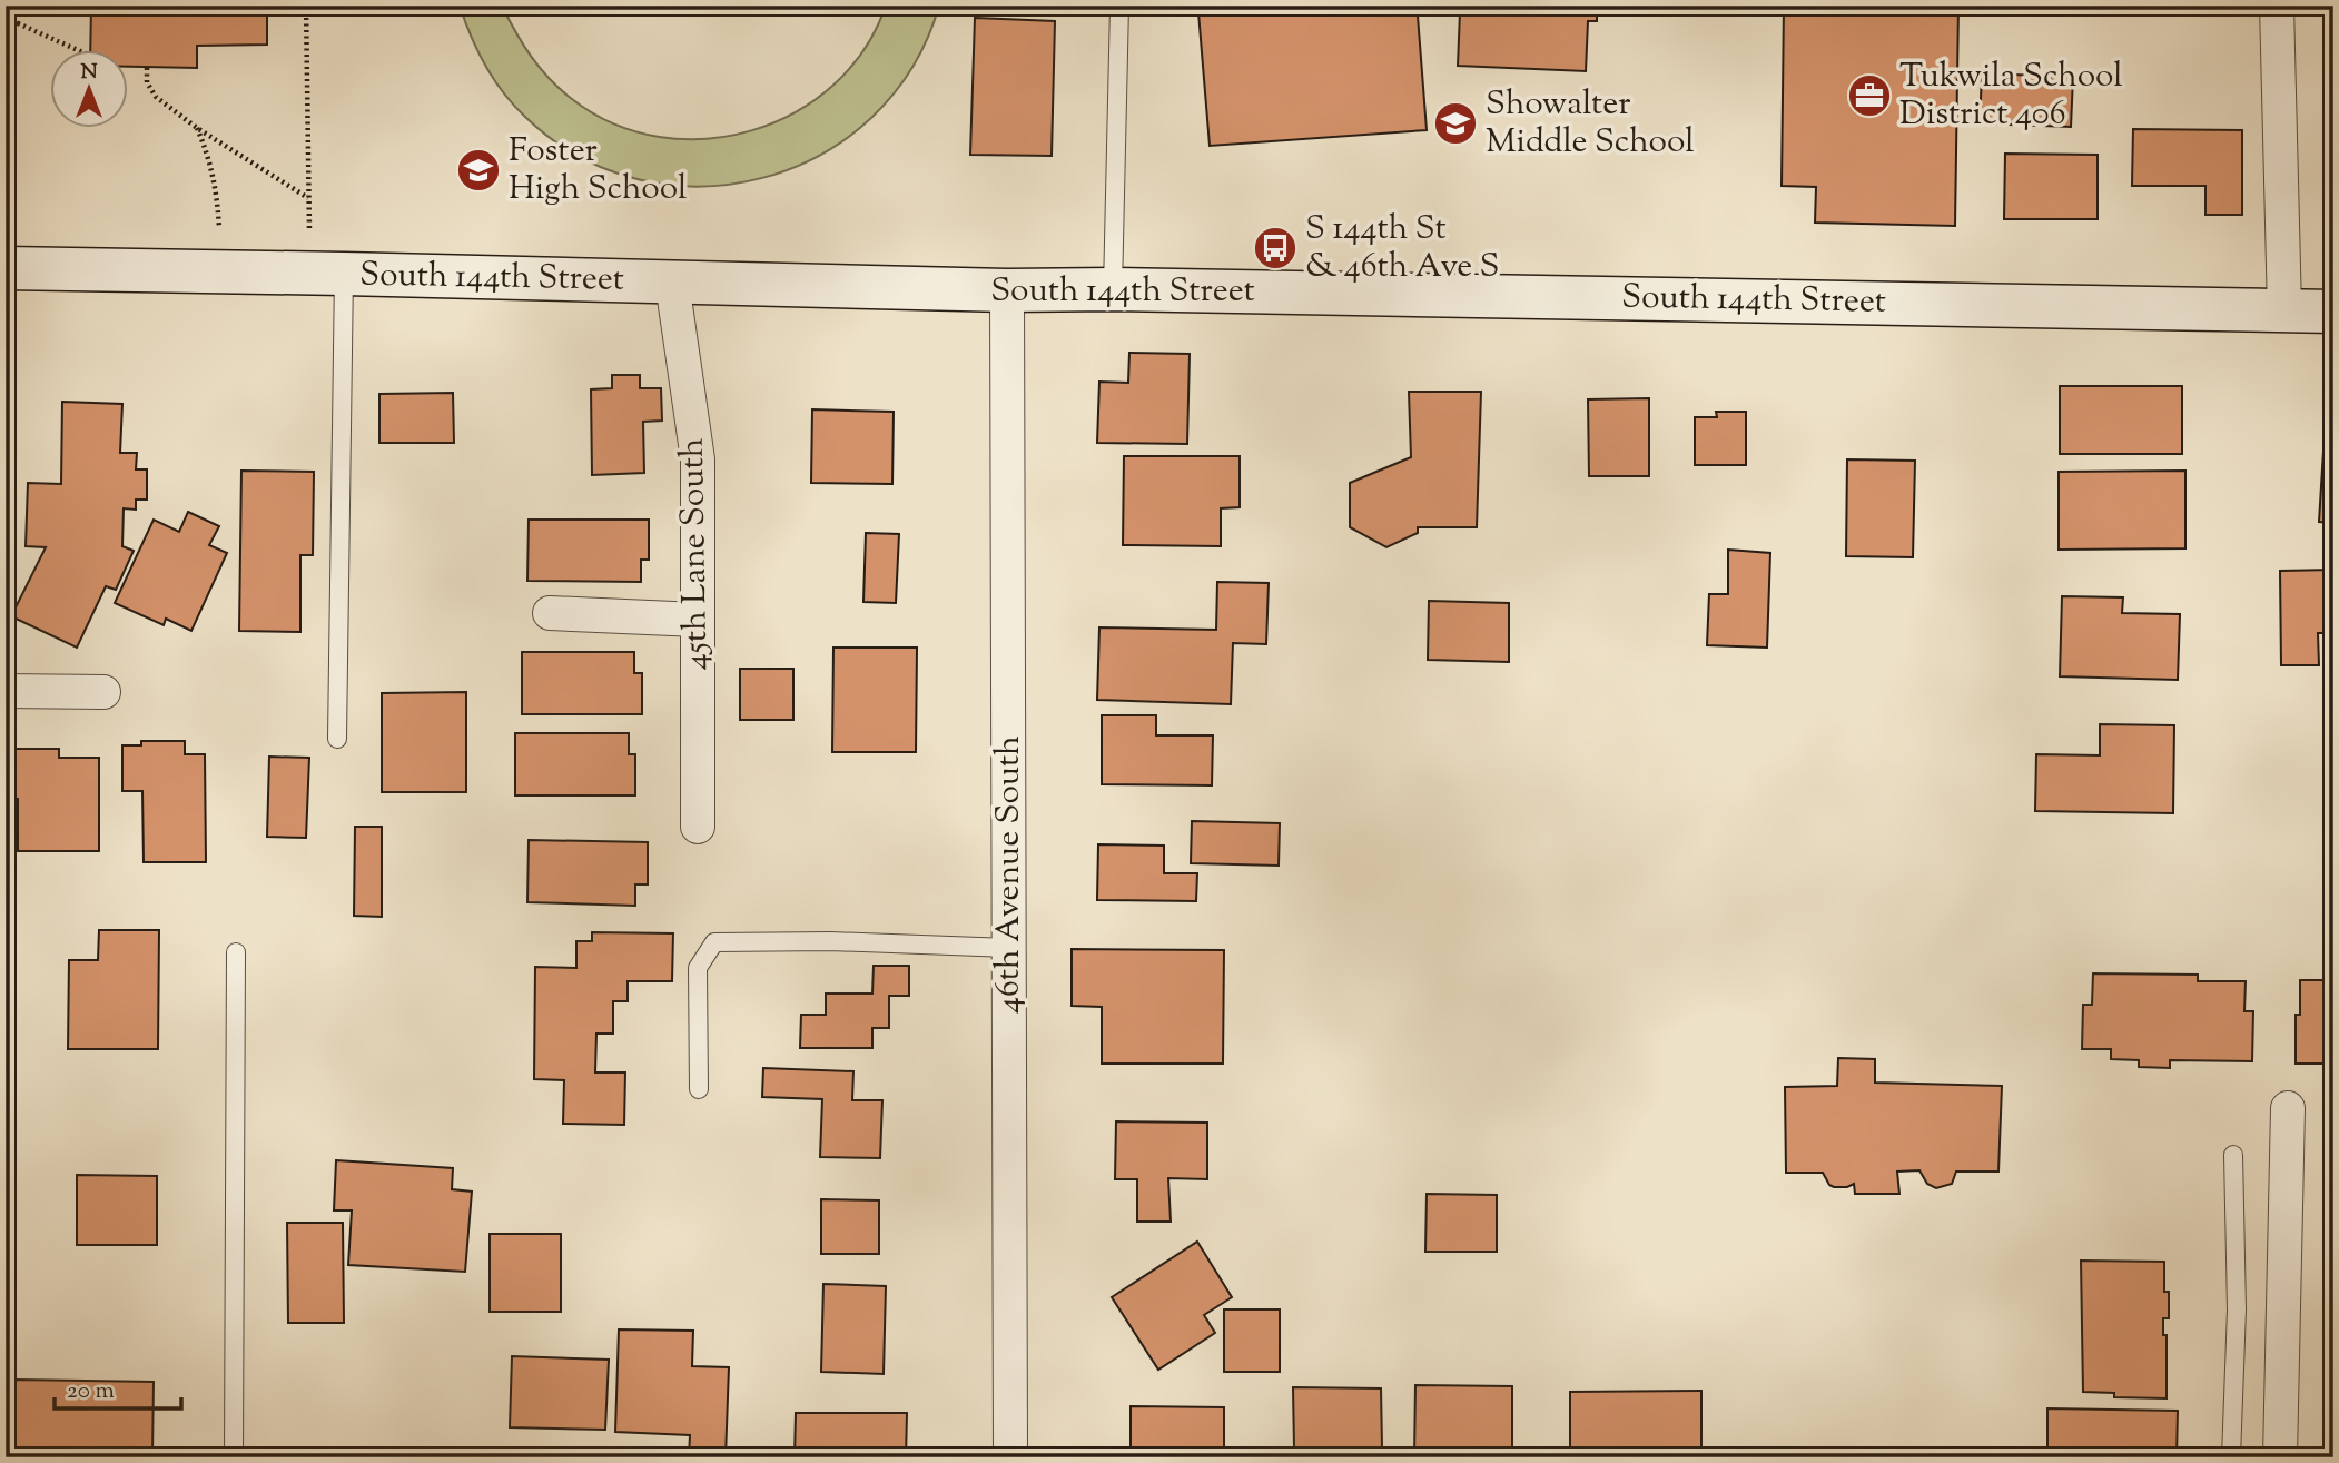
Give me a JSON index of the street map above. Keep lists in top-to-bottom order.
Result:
{
  "streets": {
    "street": ["South 144th Street", "45th Lane South", "46th Avenue South"]
  },
  "crossings": [
    ["South 144th Street", "45th Lane South"],
    ["South 144th Street", "46th Avenue South"]
  ],
  "places": {
    "office": ["Tukwila School District 406"],
    "school or university": ["Showalter Middle School", "Foster High School"],
    "bus stop": ["S 144th St & 46th Ave S"]
  },
  "scale_bar": "20 m",
  "north": "top"
}
